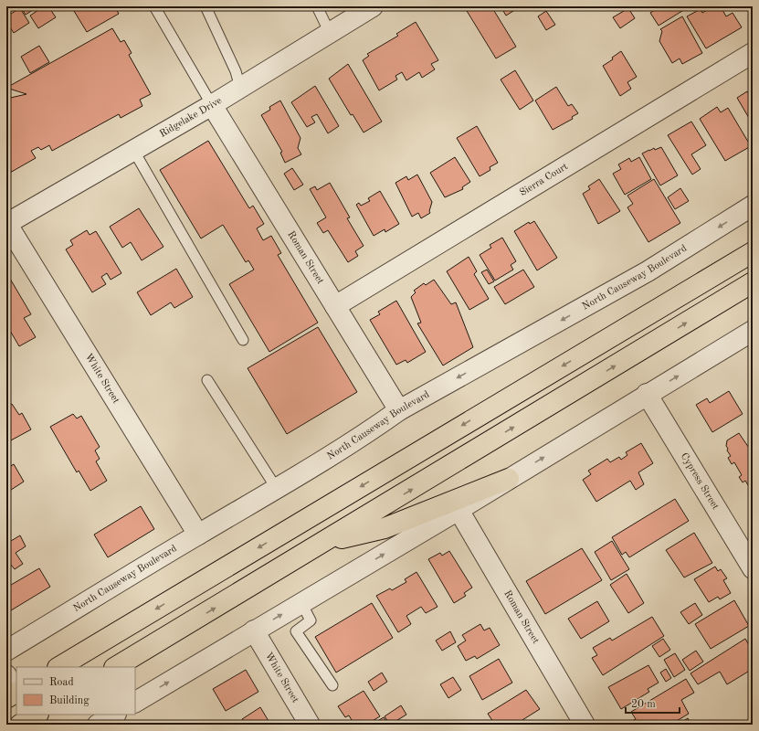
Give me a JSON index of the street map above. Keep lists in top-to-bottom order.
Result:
{
  "streets": {
    "street": [
      "Ridgelake Drive",
      "Sierra Court",
      "Roman Street",
      "North Causeway Boulevard",
      "White Street",
      "Cypress Street"
    ]
  },
  "crossings": [
    ["Ridgelake Drive", "Roman Street"],
    ["Ridgelake Drive", "White Street"],
    ["Sierra Court", "Roman Street"],
    ["Roman Street", "North Causeway Boulevard"],
    ["North Causeway Boulevard", "White Street"]
  ],
  "legend": ["Road", "Building"],
  "scale_bar": "20 m"
}
